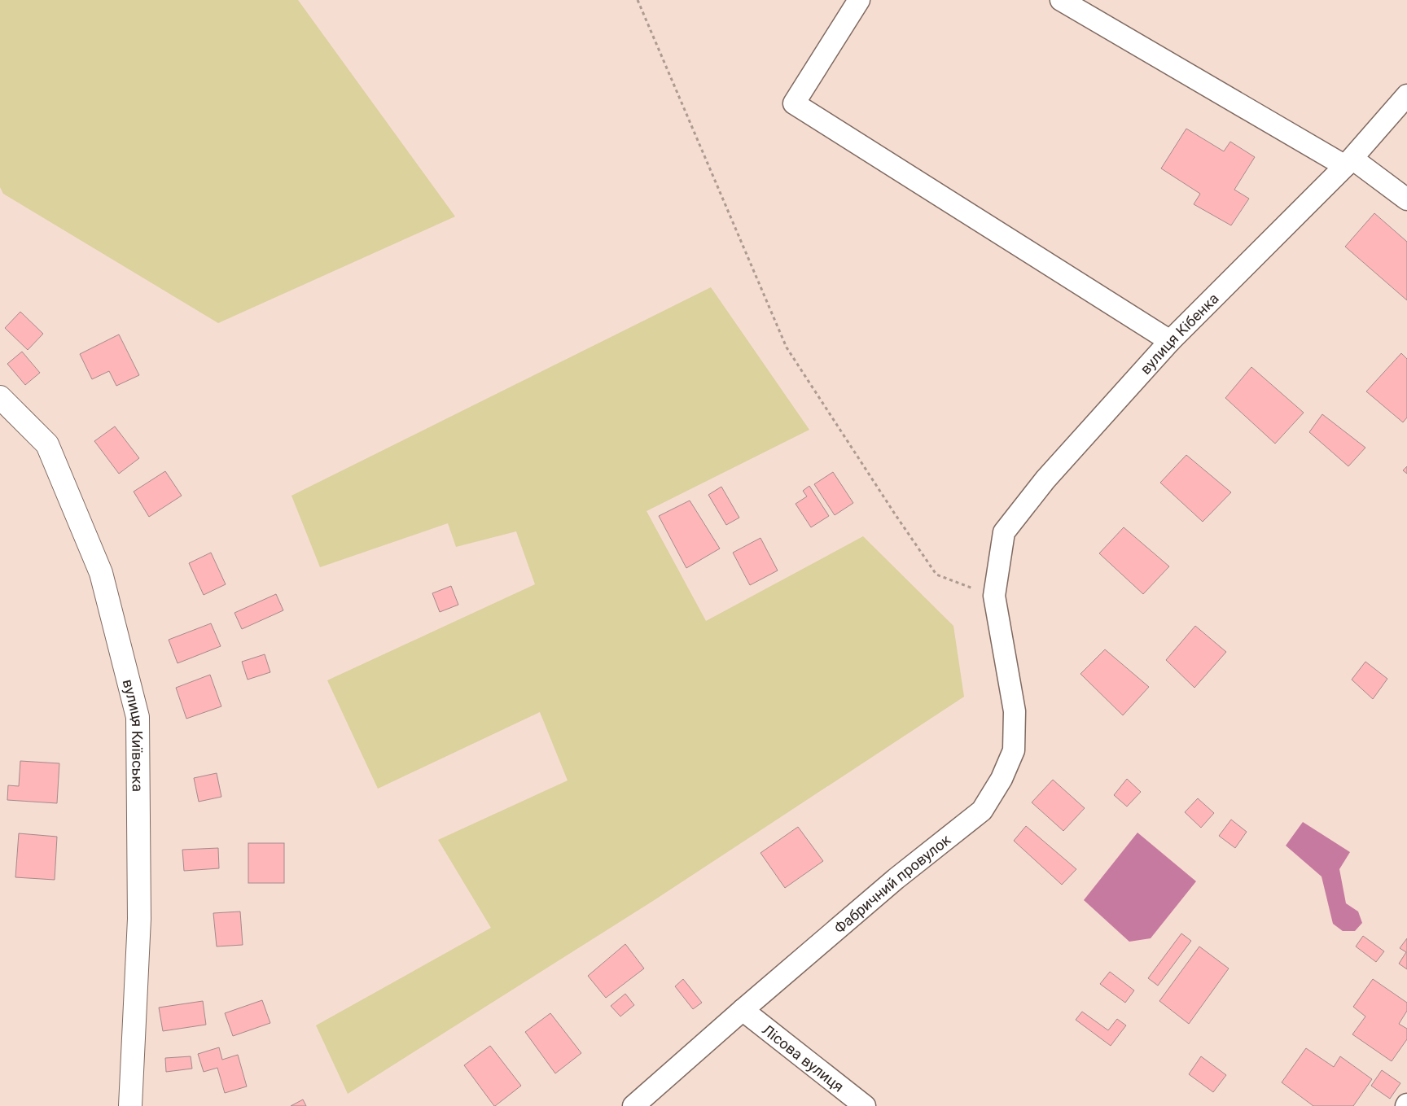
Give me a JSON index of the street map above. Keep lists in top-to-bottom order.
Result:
{
  "streets": {
    "street": [
      "вулиця Кібенка",
      "вулиця Київська",
      "Фабричний провулок",
      "Лісова вулиця"
    ]
  },
  "crossings": [
    ["вулиця Кібенка", "Фабричний провулок"],
    ["Фабричний провулок", "Лісова вулиця"]
  ]
}
